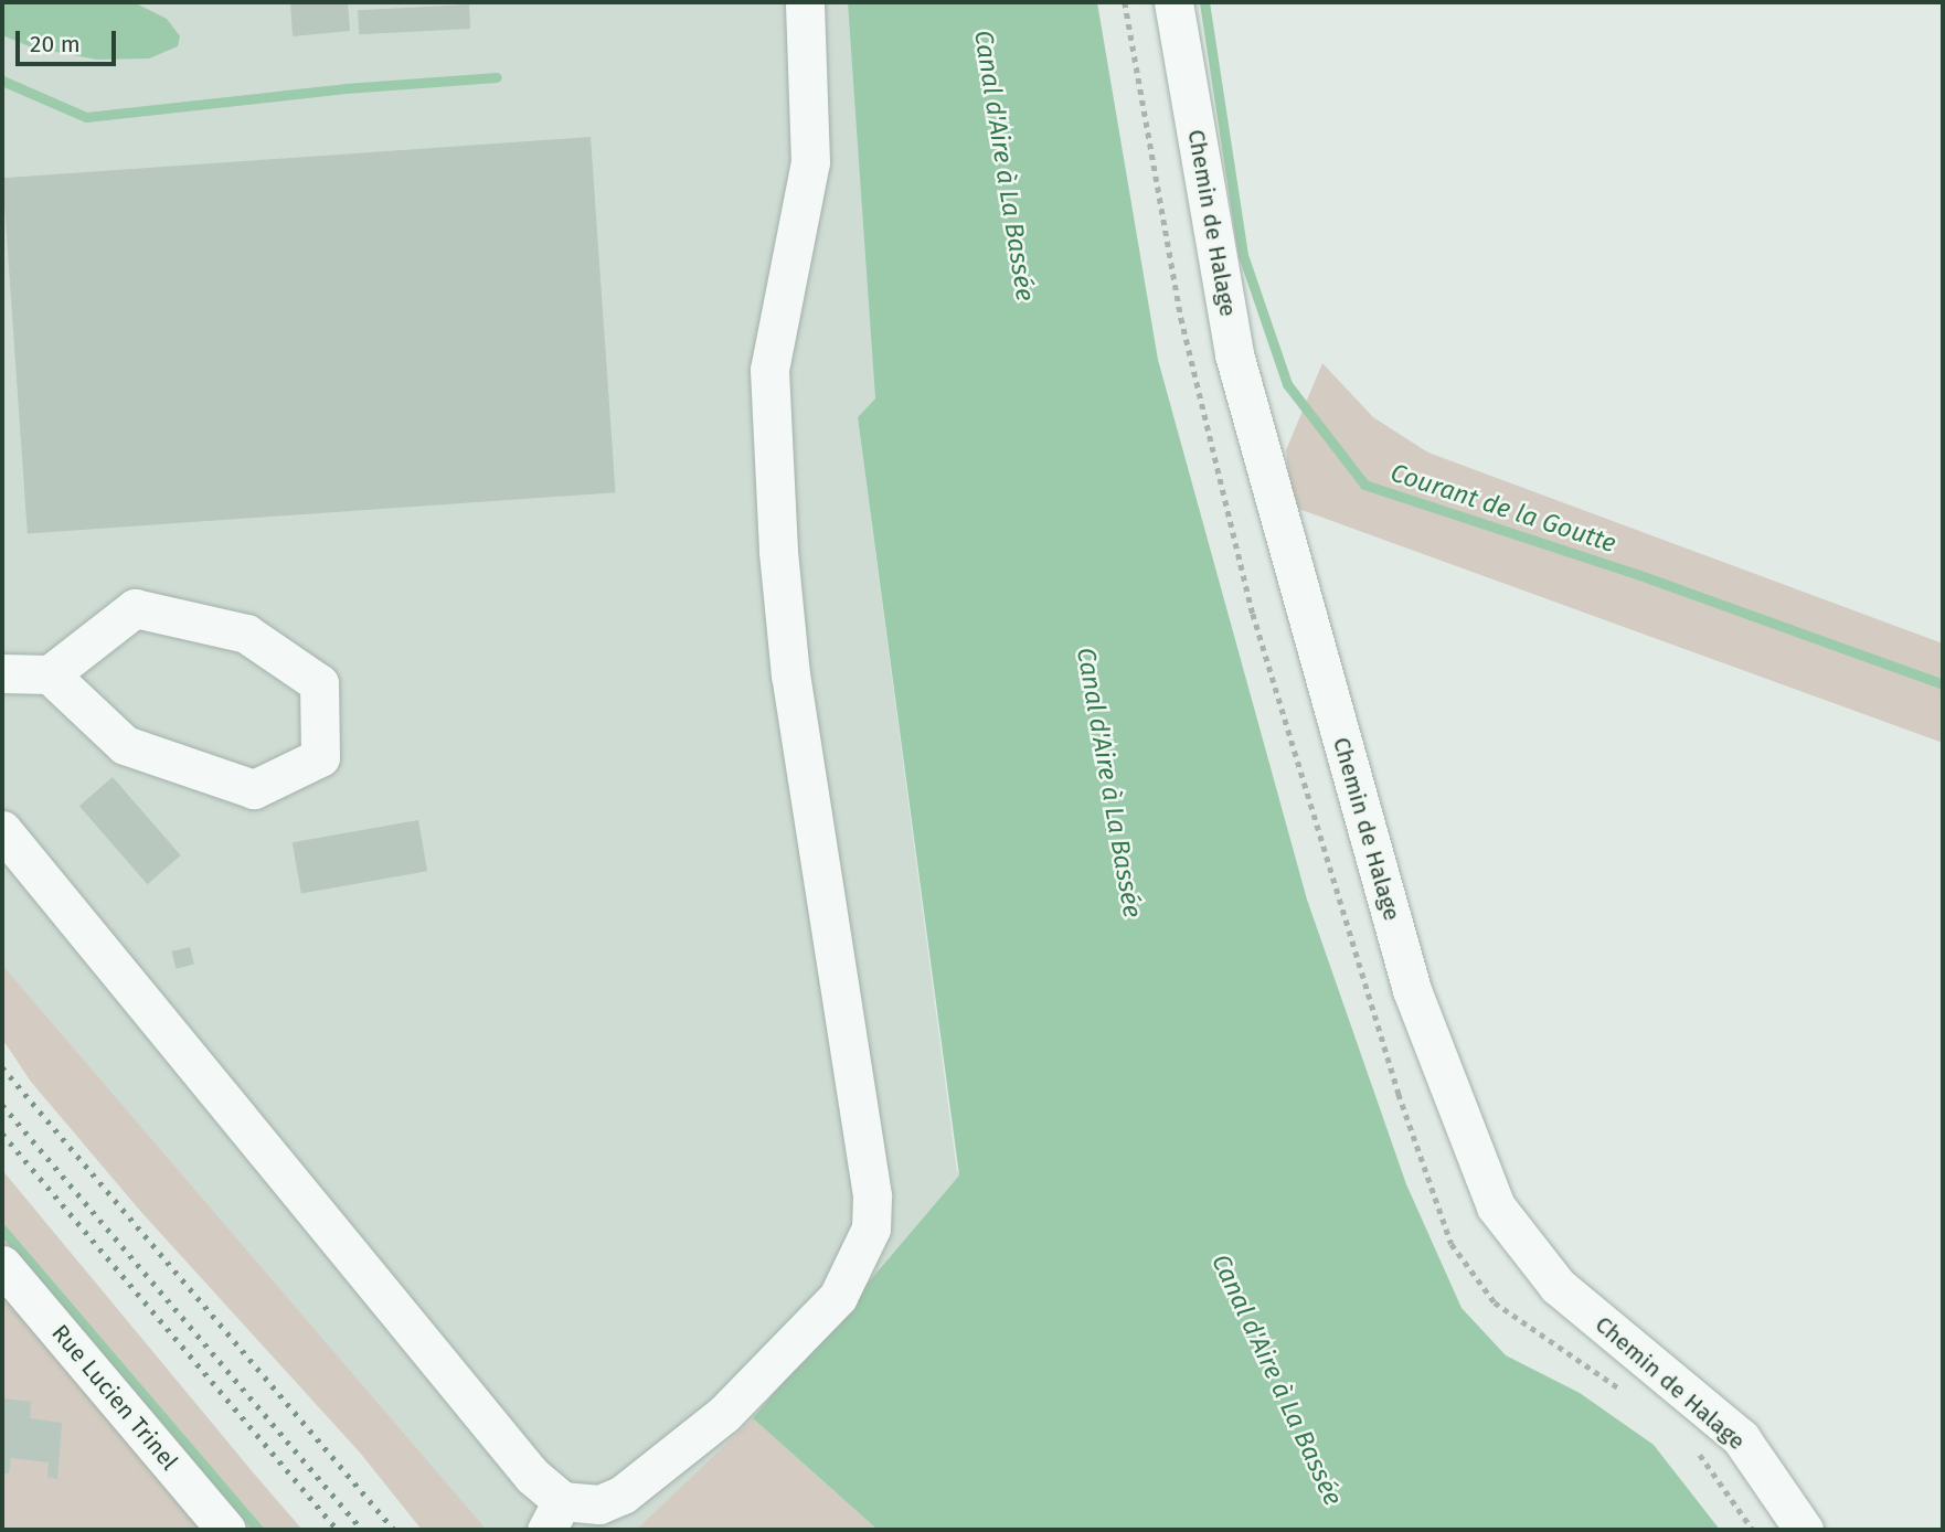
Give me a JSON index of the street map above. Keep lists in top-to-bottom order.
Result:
{
  "streets": {
    "street": ["Chemin de Halage", "Rue Lucien Trinel"]
  },
  "water": ["Canal d'Aire à La Bassée", "Courant de la Goutte"],
  "scale_bar": "20 m"
}
